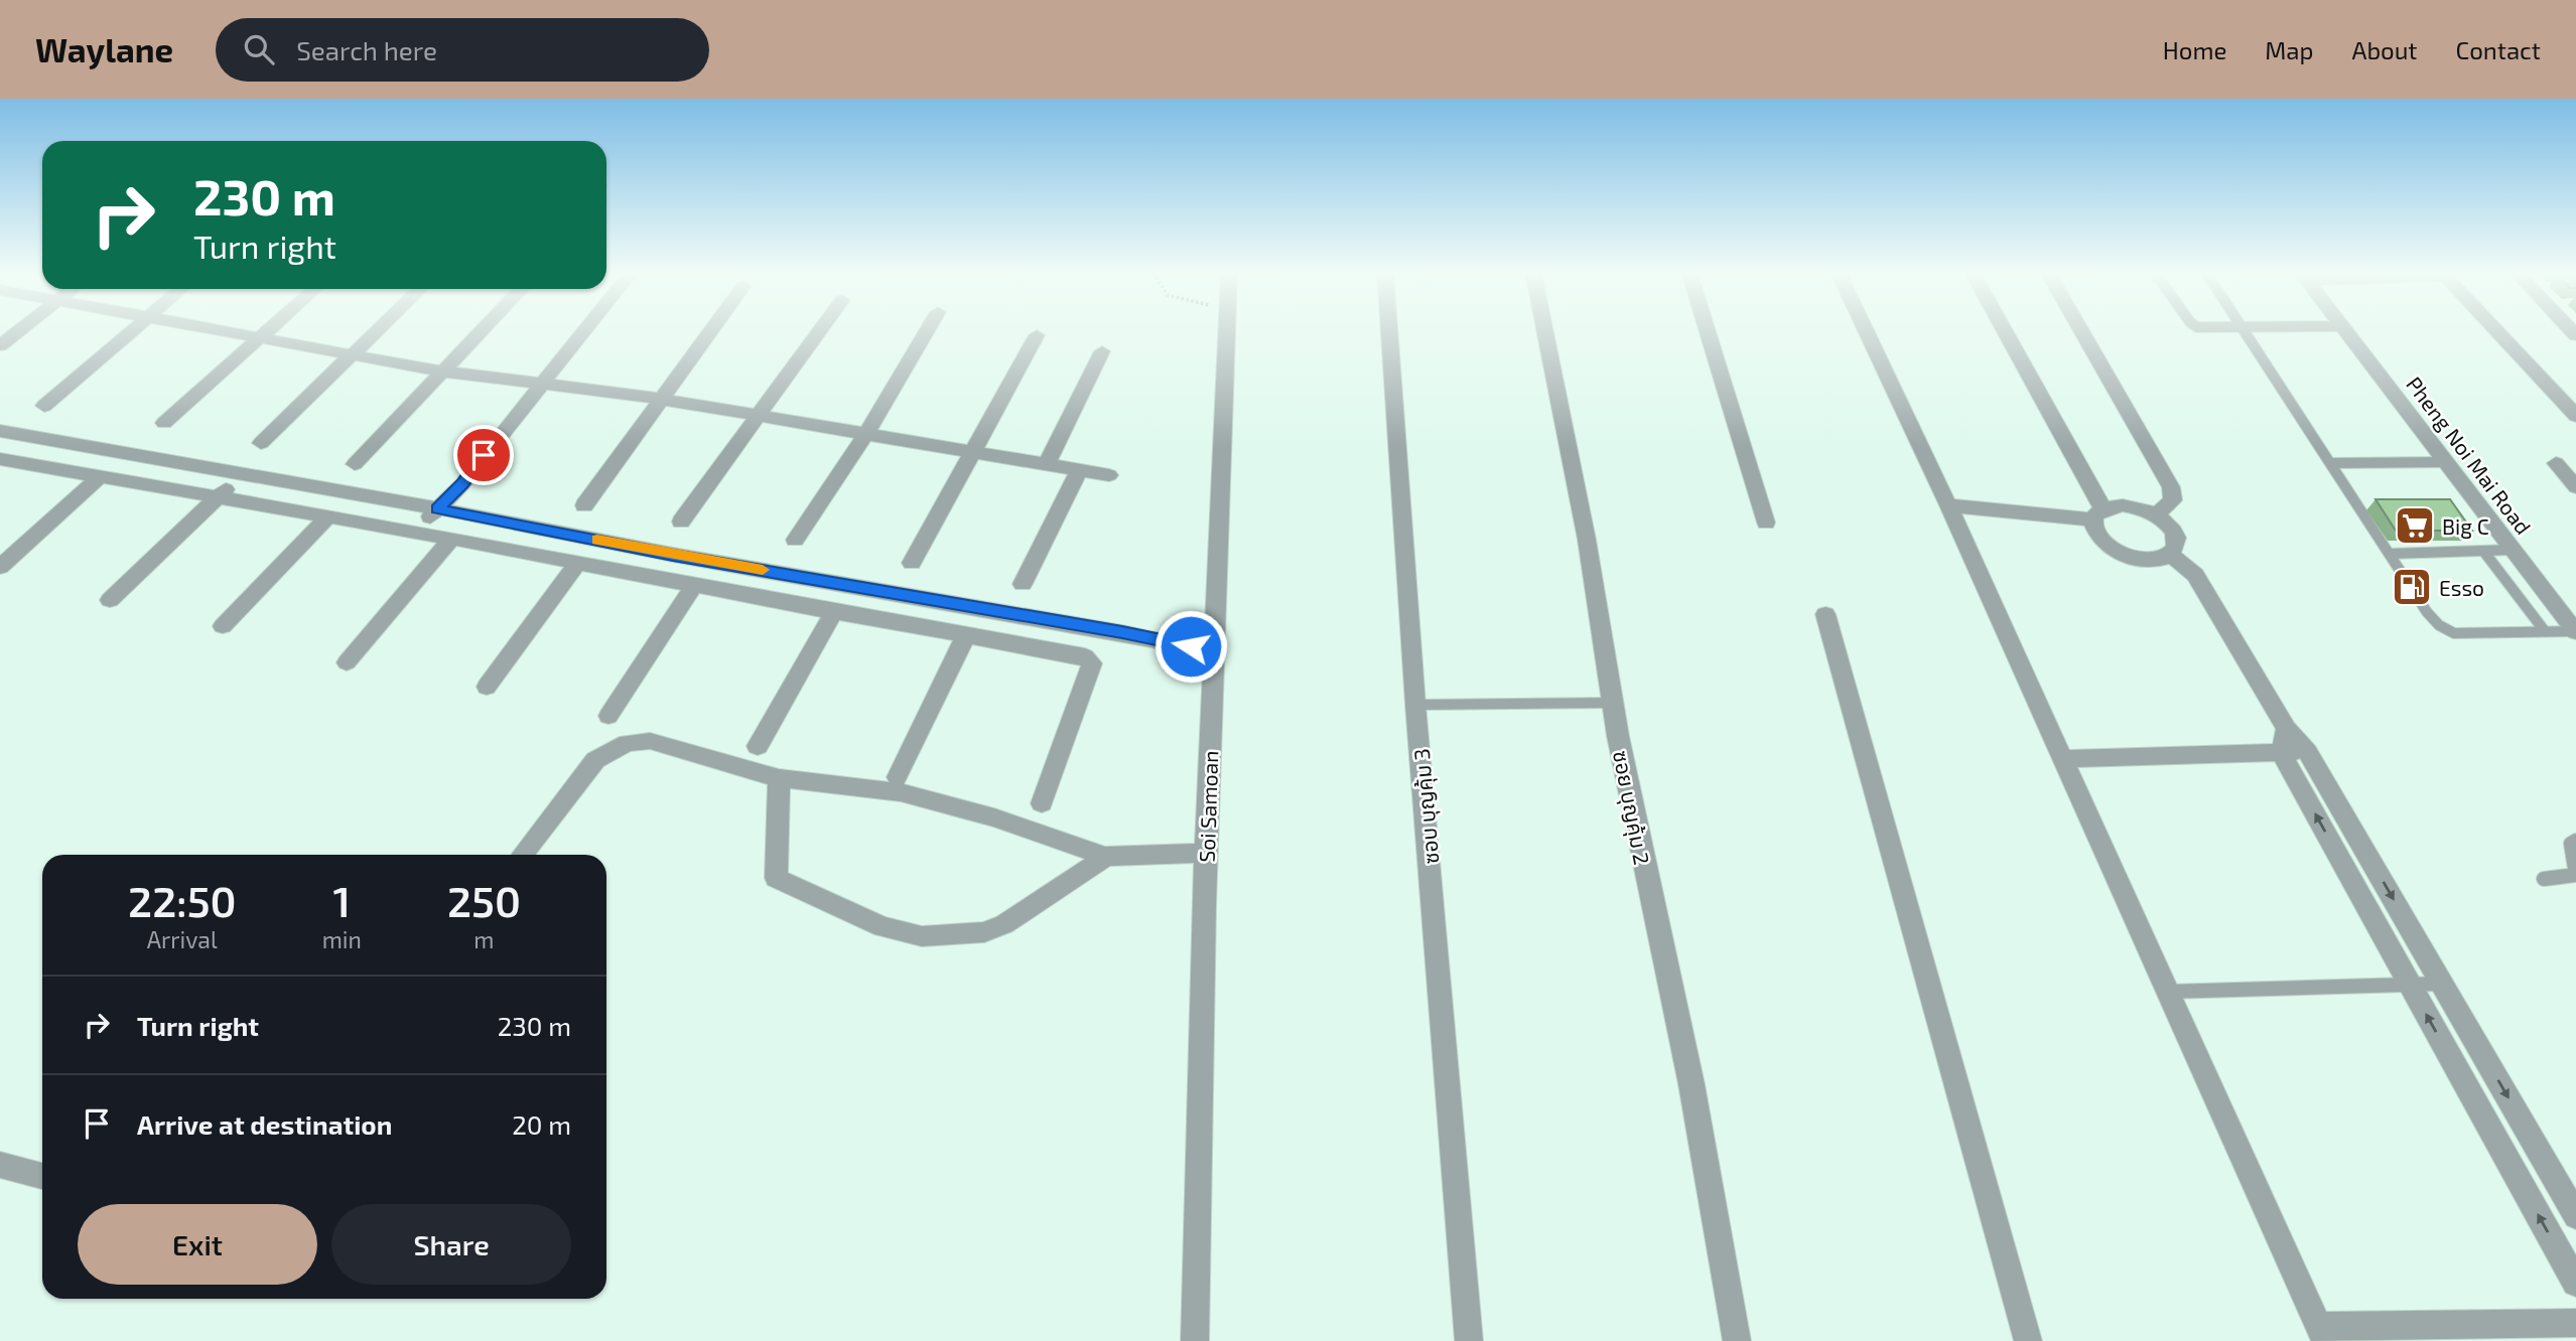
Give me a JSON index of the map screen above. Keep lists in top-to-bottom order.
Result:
{
  "streets": {
    "street": [
      "Pheng Noi Mai Road",
      "Soi Samoan",
      "ซอบ บุญคุ้ม 3",
      "ซอย บุญคุ้ม 2"
    ]
  },
  "places": {
    "supermarket": ["Big C"],
    "fuel station": ["Esso"]
  },
  "page": {
    "header": "Waylane",
    "search": "Search here",
    "nav": [
      "Home",
      "Map",
      "About",
      "Contact"
    ],
    "turn": ["230 m", "Turn right"],
    "eta": [
      "22:50",
      "Arrival",
      "1",
      "min",
      "250",
      "m"
    ],
    "list": [
      {
        "name": "Turn right",
        "value": "230 m"
      },
      {
        "name": "Arrive at destination",
        "value": "20 m"
      }
    ],
    "buttons": ["Exit", "Share"]
  }
}
